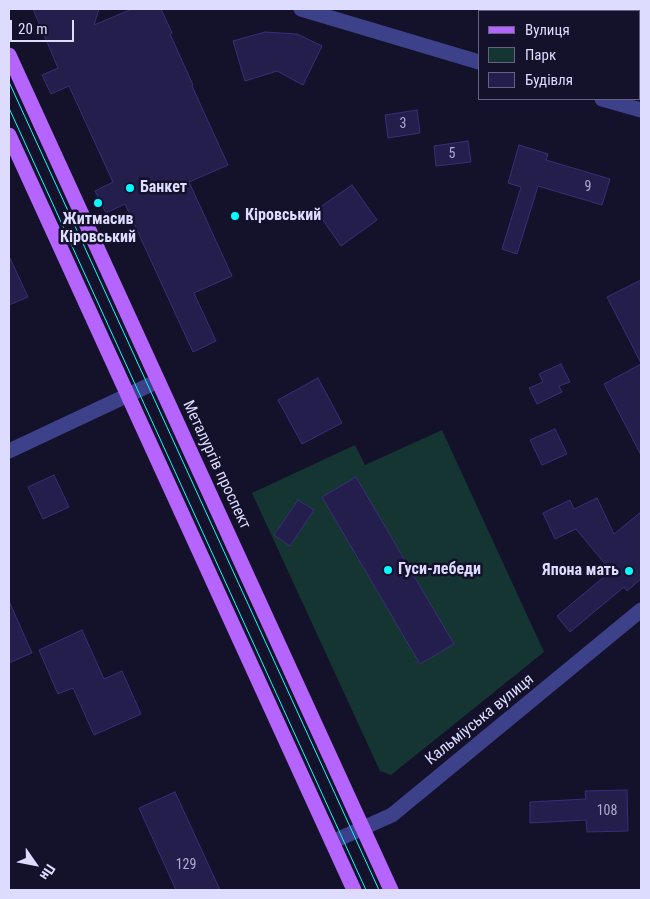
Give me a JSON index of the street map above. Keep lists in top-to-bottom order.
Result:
{
  "streets": {
    "main road": ["Металургів проспект"],
    "street": ["Кальміуська вулиця"]
  },
  "crossings": [
    ["Металургів проспект", "Кальміуська вулиця"]
  ],
  "places": [
    "Банкет",
    "Житмасив Кіровський",
    "Кіровський",
    "Гуси-лебеди",
    "Япона мать"
  ],
  "house_numbers": [
    "3",
    "5",
    "9",
    "108",
    "129"
  ],
  "legend": ["Вулиця", "Парк", "Будівля"],
  "scale_bar": "20 m",
  "north": "bottom right"
}
